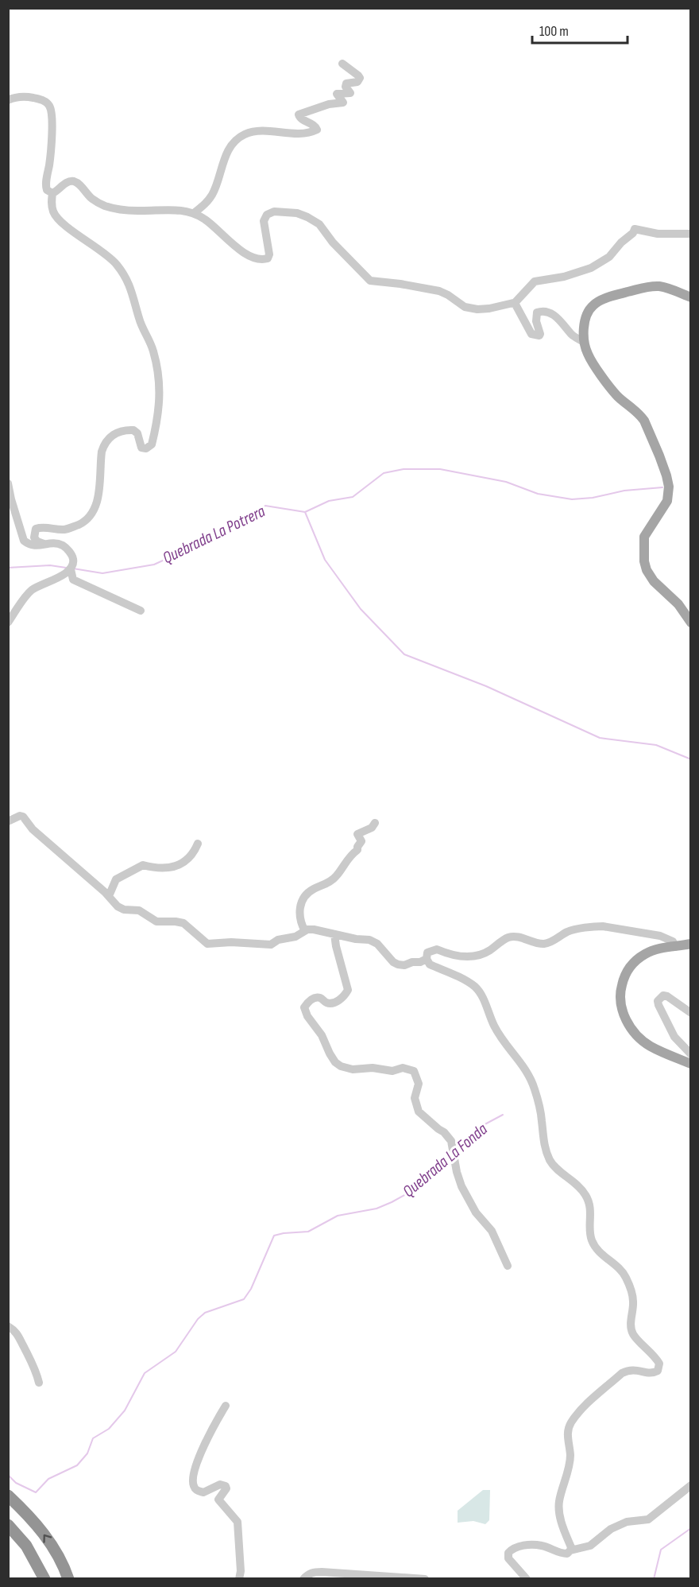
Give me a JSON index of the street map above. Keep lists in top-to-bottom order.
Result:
{
  "water": ["Quebrada La Potrera", "Quebrada La Fonda"],
  "scale_bar": "100 m"
}
